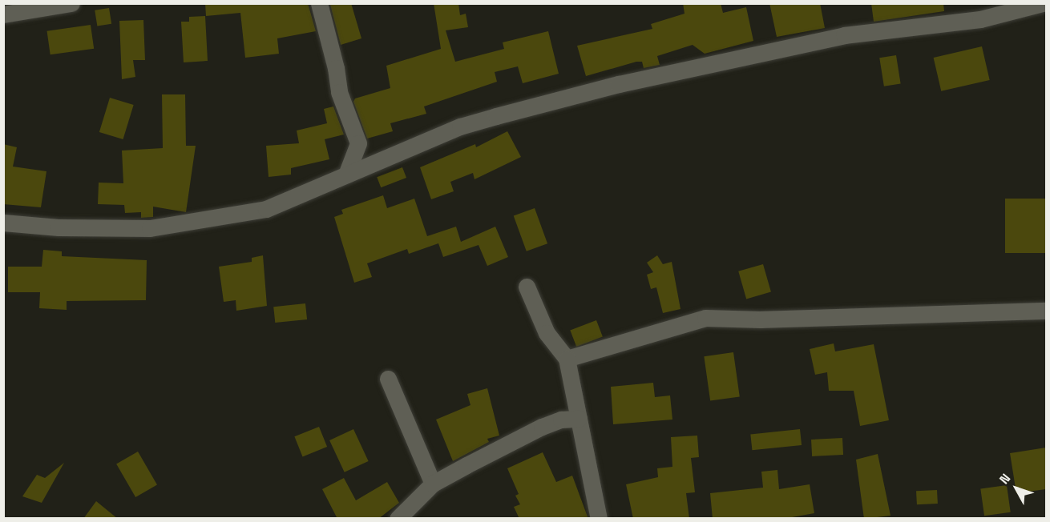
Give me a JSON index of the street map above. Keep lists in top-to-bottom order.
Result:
{
  "north": "top left"
}
